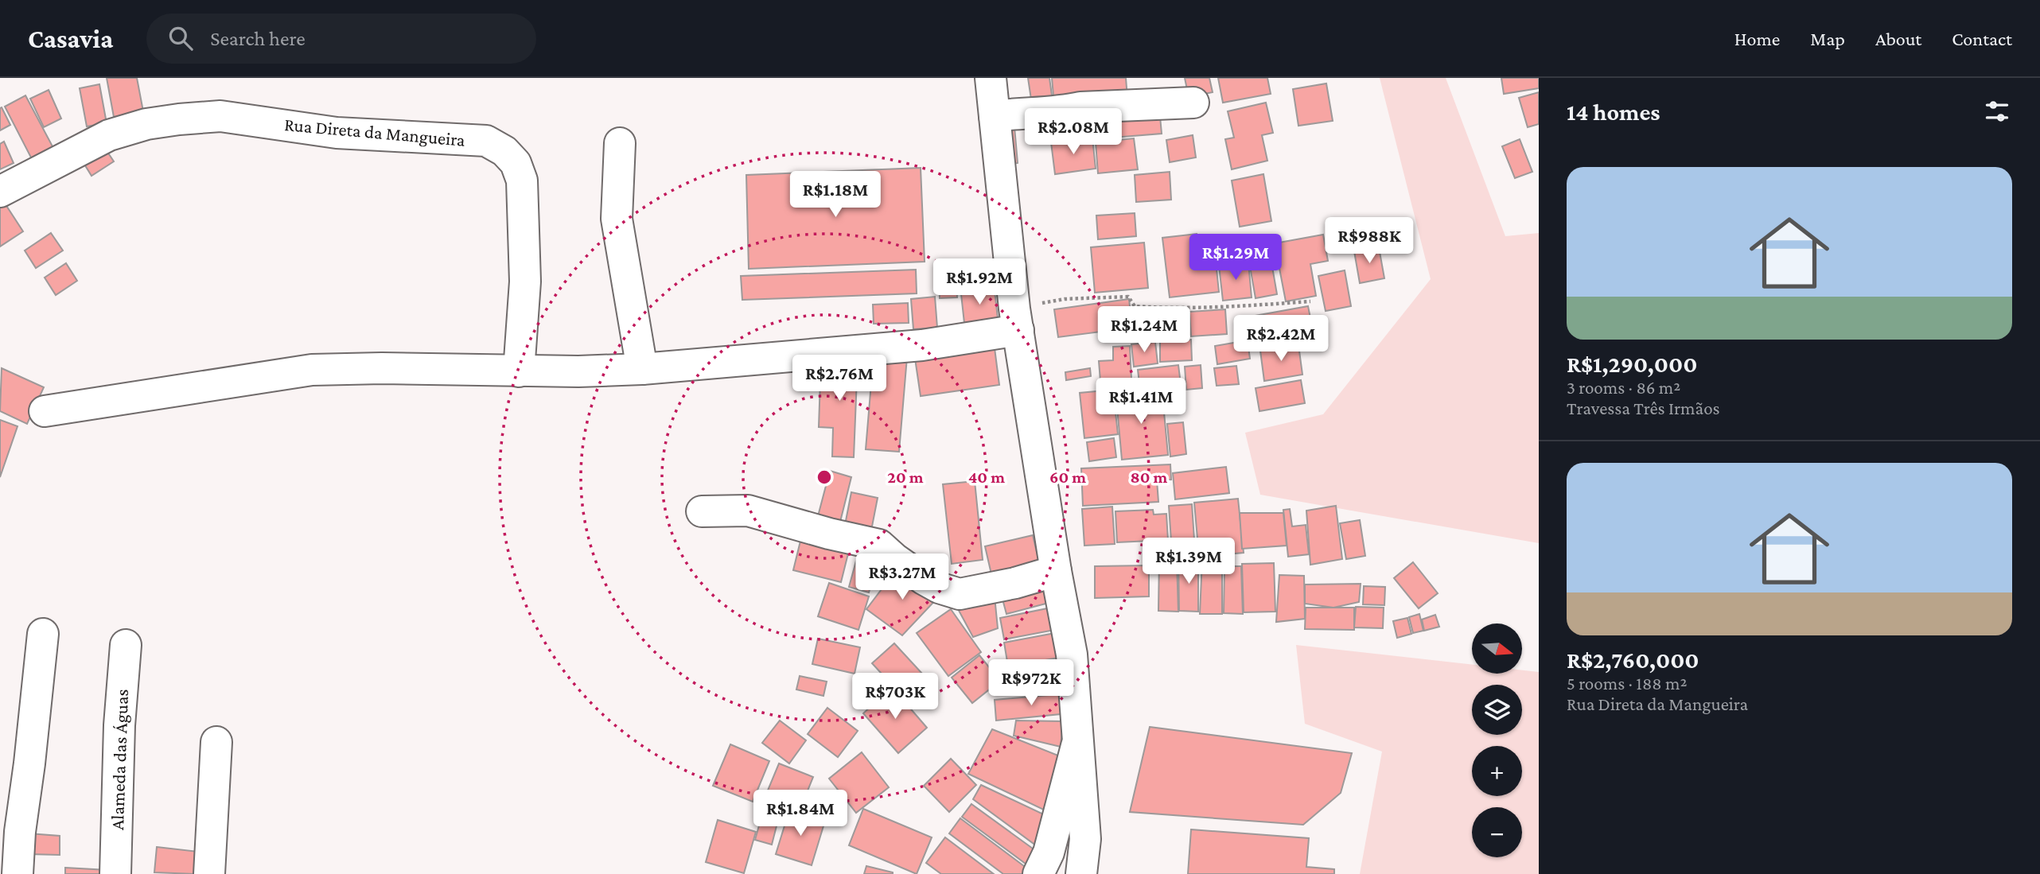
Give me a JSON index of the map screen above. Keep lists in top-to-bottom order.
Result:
{
  "streets": {
    "street": ["Rua Direta da Mangueira", "Alameda das Águas"]
  },
  "north": "right",
  "page": {
    "header": "Casavia",
    "search": "Search here",
    "nav": [
      "Home",
      "Map",
      "About",
      "Contact"
    ],
    "heading": "14 homes",
    "price": [
      "R$2.08M",
      "R$1.18M",
      "R$988K",
      "R$1.29M",
      "R$1.92M",
      "R$1.24M",
      "R$2.42M",
      "R$2.76M",
      "R$1.41M",
      "R$1.39M",
      "R$3.27M",
      "R$972K",
      "R$703K",
      "R$1.84M"
    ],
    "list": [
      {
        "name": "R$1,290,000",
        "note": "3 rooms · 86 m² · Travessa Três Irmãos"
      },
      {
        "name": "R$2,760,000",
        "note": "5 rooms · 188 m² · Rua Direta da Mangueira"
      }
    ],
    "map_buttons": ["+", "−"]
  },
  "rings": [
    "20 m",
    "40 m",
    "60 m",
    "80 m"
  ]
}
